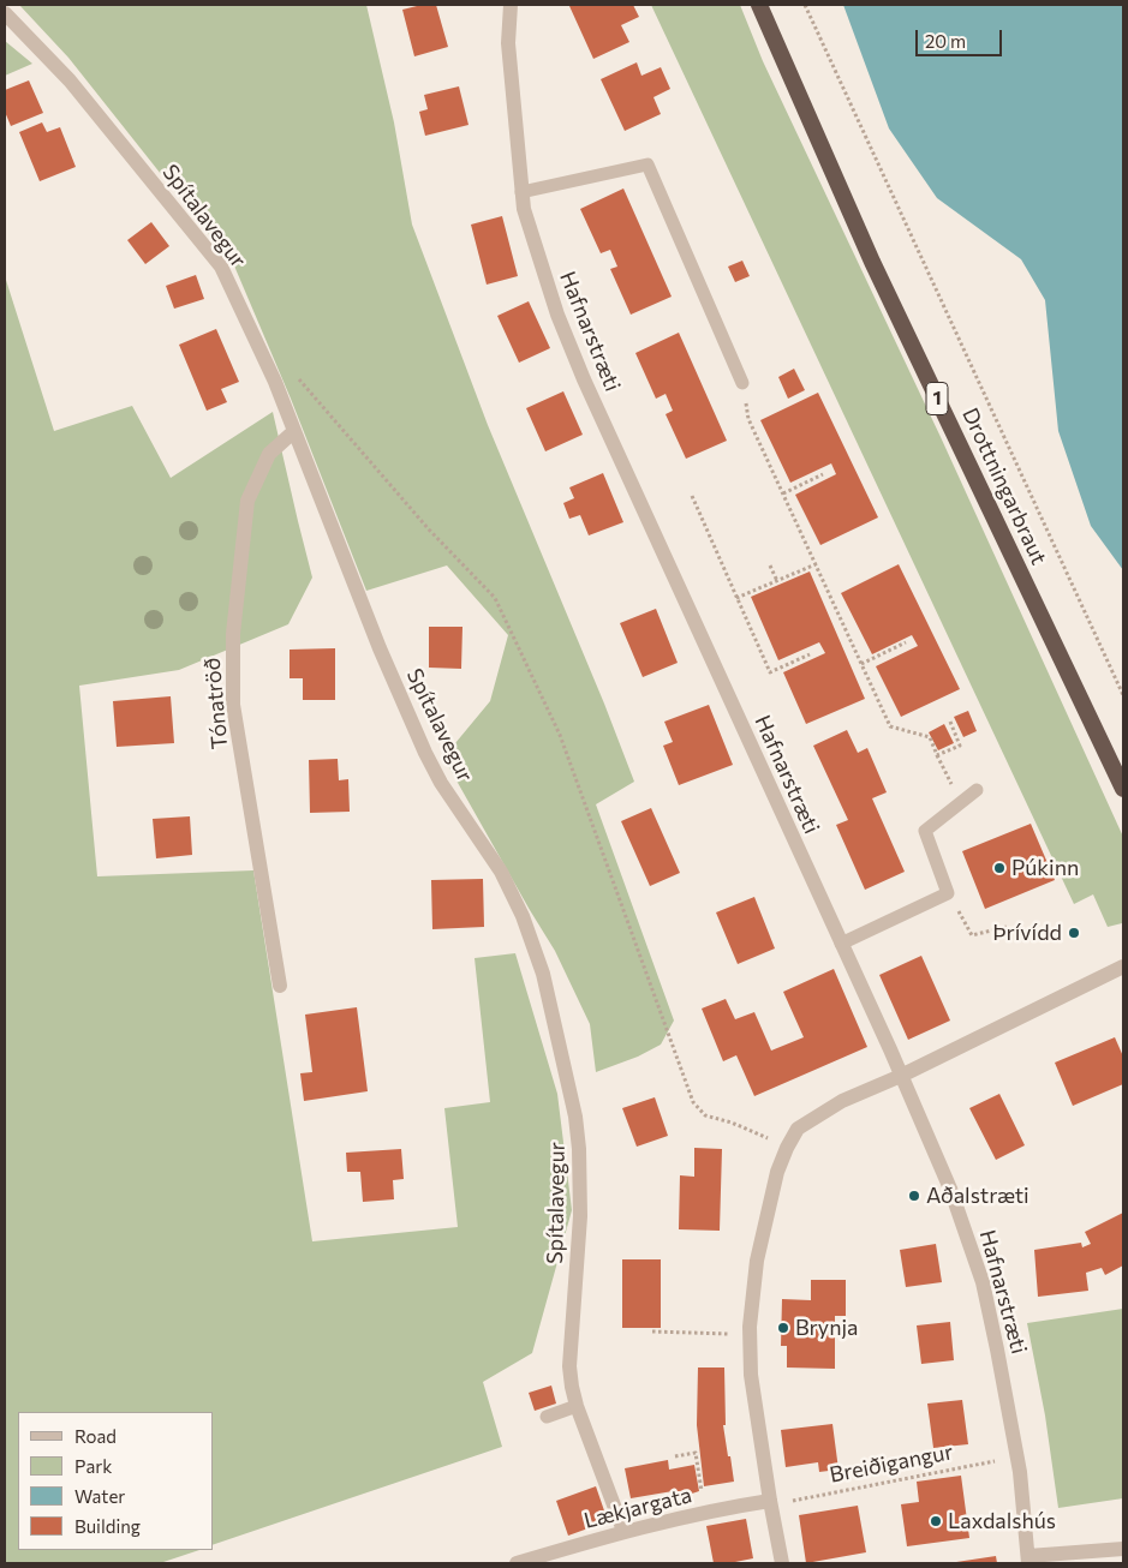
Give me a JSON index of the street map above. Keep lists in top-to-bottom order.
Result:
{
  "streets": {
    "highway": ["1", "Drottningarbraut"],
    "street": [
      "Spítalavegur",
      "Hafnarstræti",
      "Tónatröð",
      "Lækjargata"
    ],
    "path": ["Breiðigangur"]
  },
  "crossings": [
    ["Spítalavegur", "Tónatröð"],
    ["Spítalavegur", "Lækjargata"],
    ["Hafnarstræti", "Breiðigangur"],
    ["Breiðigangur", "Lækjargata"]
  ],
  "places": [
    "Púkinn",
    "Þrívídd",
    "Aðalstræti",
    "Brynja",
    "Laxdalshús"
  ],
  "legend": [
    "Road",
    "Park",
    "Water",
    "Building"
  ],
  "scale_bar": "20 m"
}
